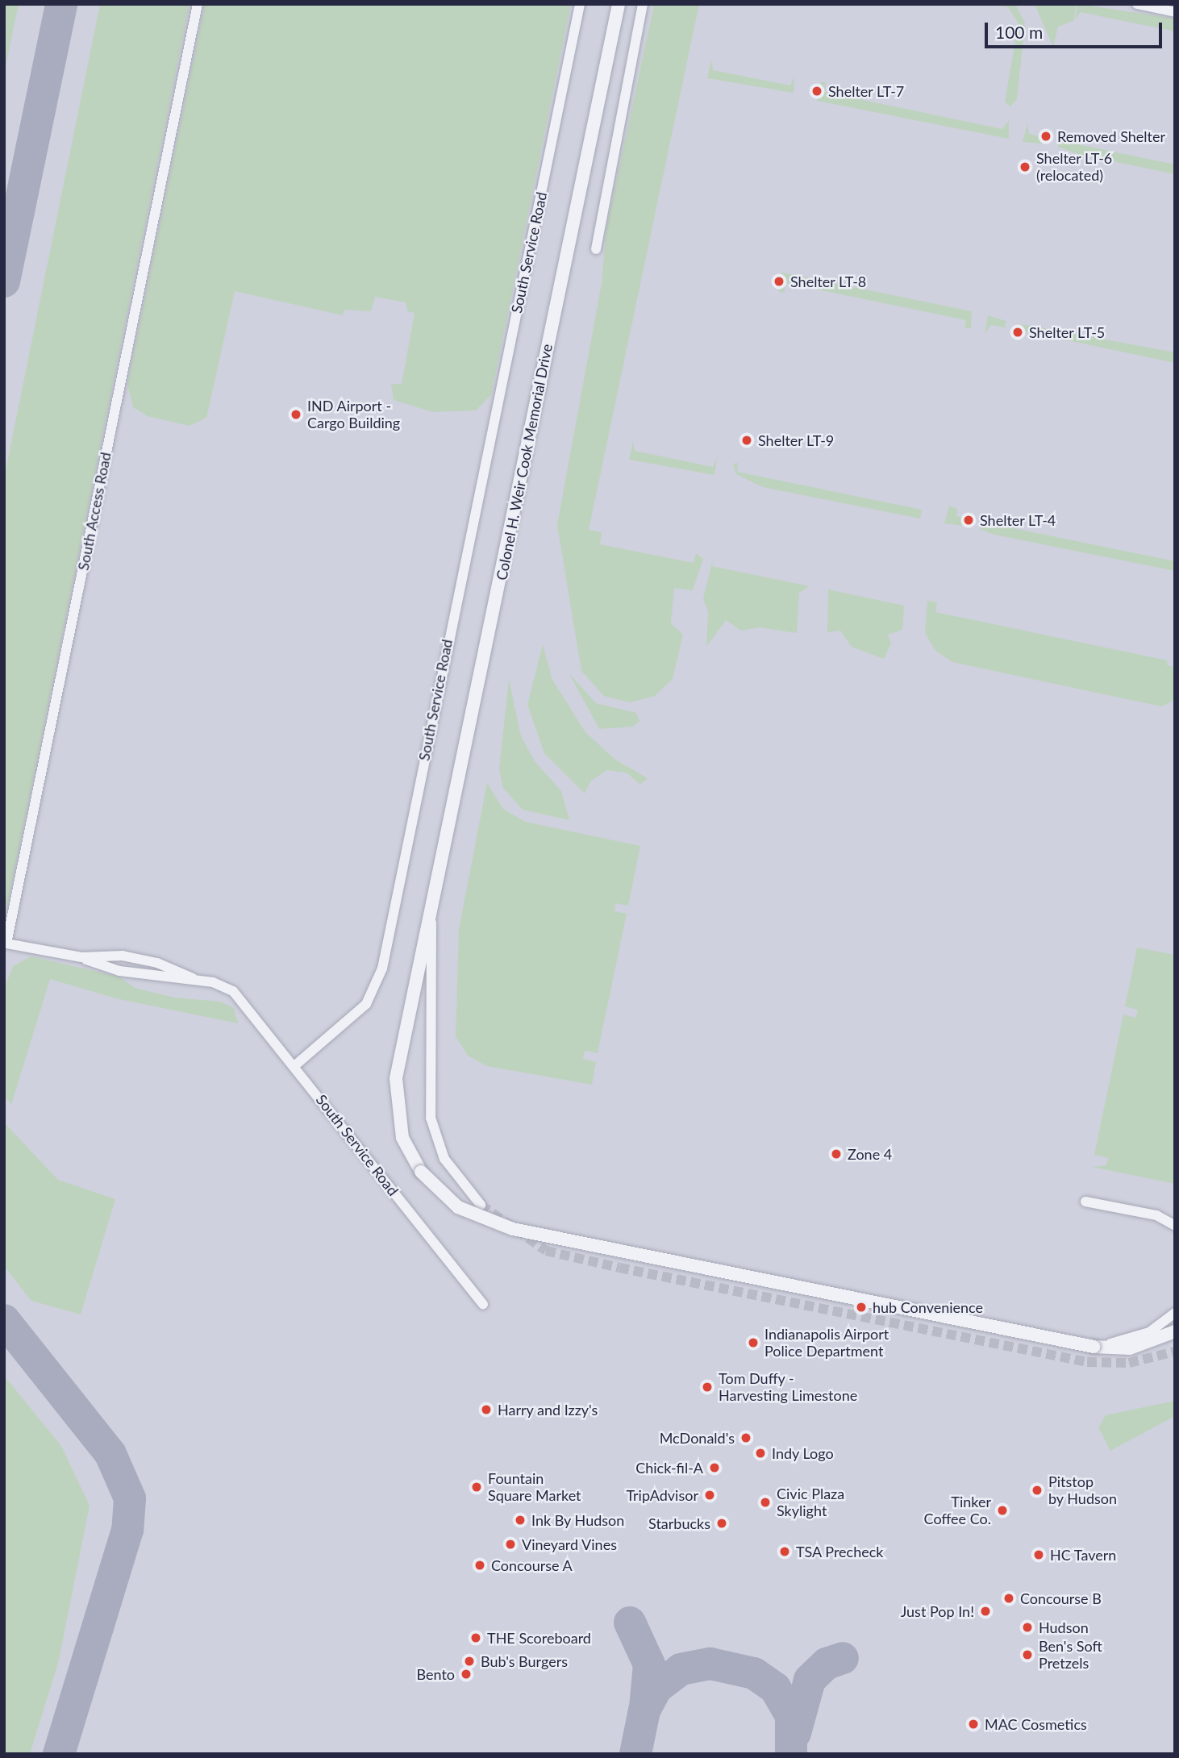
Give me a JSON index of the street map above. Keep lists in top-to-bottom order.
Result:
{
  "streets": {
    "street": ["South Service Road", "Colonel H. Weir Cook Memorial Drive", "South Access Road"]
  },
  "crossings": [
    ["South Service Road", "South Access Road"]
  ],
  "places": [
    "Shelter LT-7",
    "Removed Shelter",
    "Shelter LT-6 (relocated)",
    "Shelter LT-8",
    "Shelter LT-5",
    "IND Airport - Cargo Building",
    "Shelter LT-9",
    "Shelter LT-4",
    "Zone 4",
    "hub Convenience",
    "Indianapolis Airport Police Department",
    "Tom Duffy - Harvesting Limestone",
    "Harry and Izzy's",
    "McDonald's",
    "Indy Logo",
    "Chick-fil-A",
    "Fountain Square Market",
    "Pitstop by Hudson",
    "TripAdvisor",
    "Civic Plaza Skylight",
    "Tinker Coffee Co.",
    "Ink By Hudson",
    "Starbucks",
    "Vineyard Vines",
    "TSA Precheck",
    "HC Tavern",
    "Concourse A",
    "Concourse B",
    "Just Pop In!",
    "Hudson",
    "THE Scoreboard",
    "Ben's Soft Pretzels",
    "Bub's Burgers",
    "Bento",
    "MAC Cosmetics"
  ],
  "scale_bar": "100 m"
}
